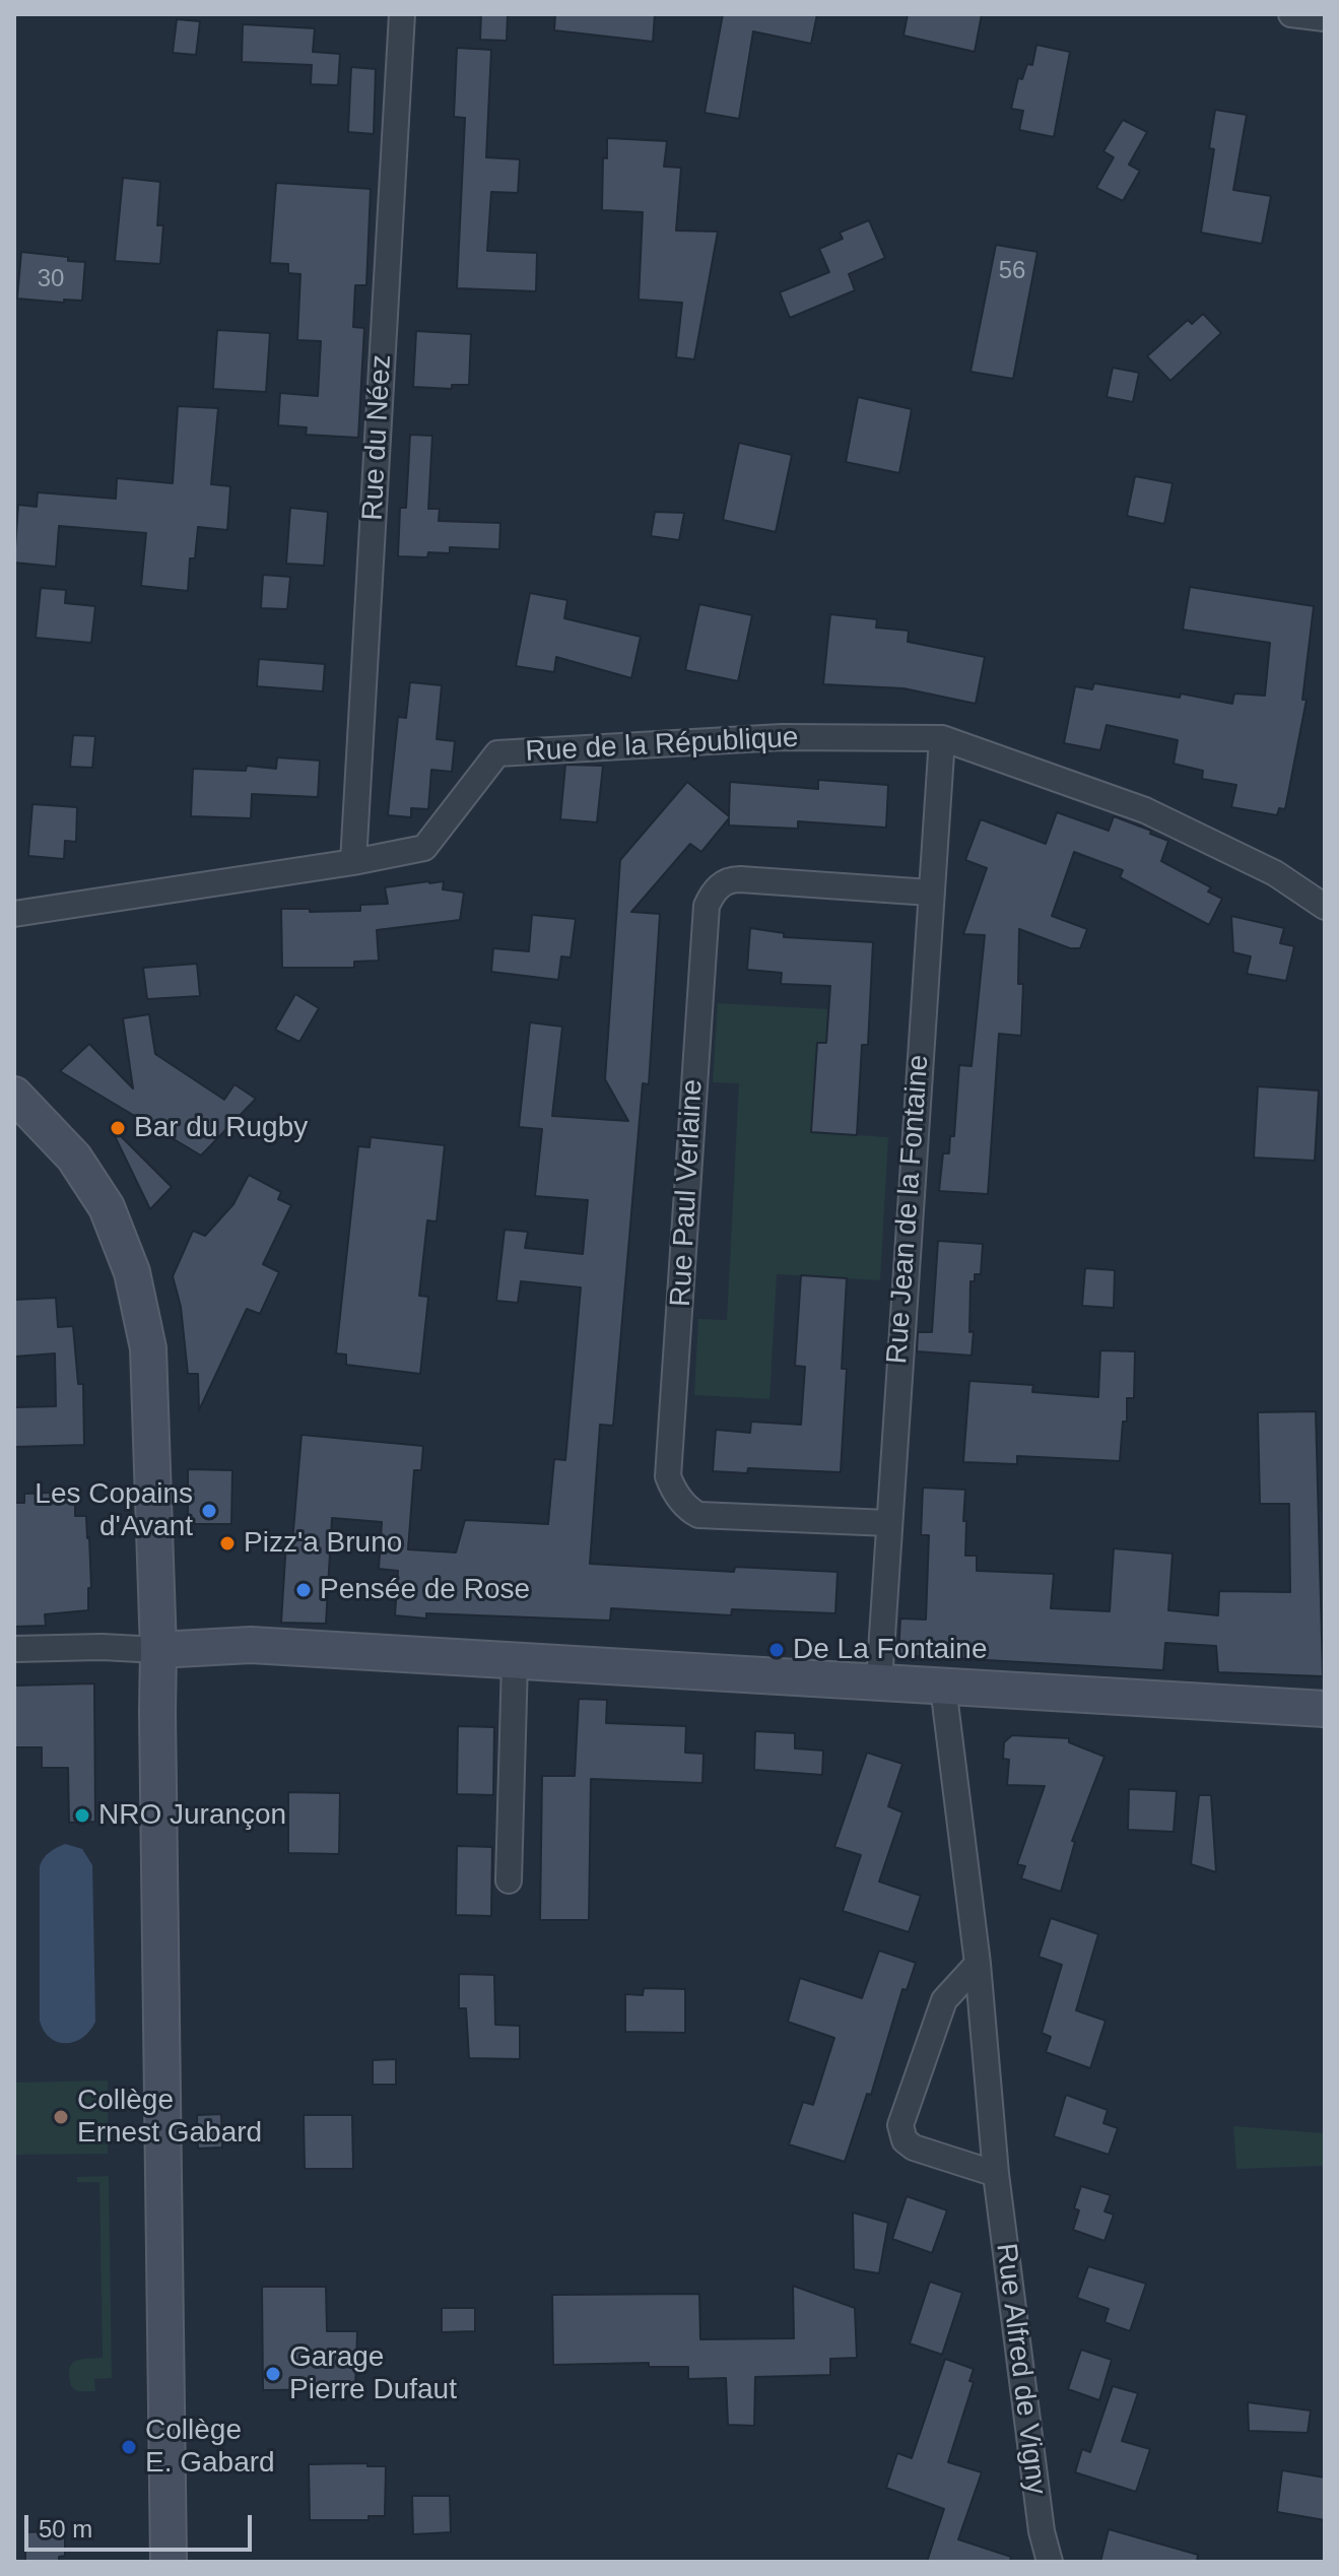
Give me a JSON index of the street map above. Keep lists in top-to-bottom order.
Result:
{
  "streets": {
    "street": [
      "Rue du Néez",
      "Rue de la République",
      "Rue Paul Verlaine",
      "Rue Jean de la Fontaine",
      "Rue Alfred de Vigny"
    ]
  },
  "crossings": [
    ["Rue du Néez", "Rue de la République"],
    ["Rue de la République", "Rue Jean de la Fontaine"],
    ["Rue Paul Verlaine", "Rue Jean de la Fontaine"]
  ],
  "places": [
    "Bar du Rugby",
    "Les Copains d'Avant",
    "Pizz'a Bruno",
    "Pensée de Rose",
    "De La Fontaine",
    "NRO Jurançon",
    "Collège Ernest Gabard",
    "Garage Pierre Dufaut",
    "Collège E. Gabard"
  ],
  "house_numbers": ["56", "30"],
  "scale_bar": "50 m"
}
